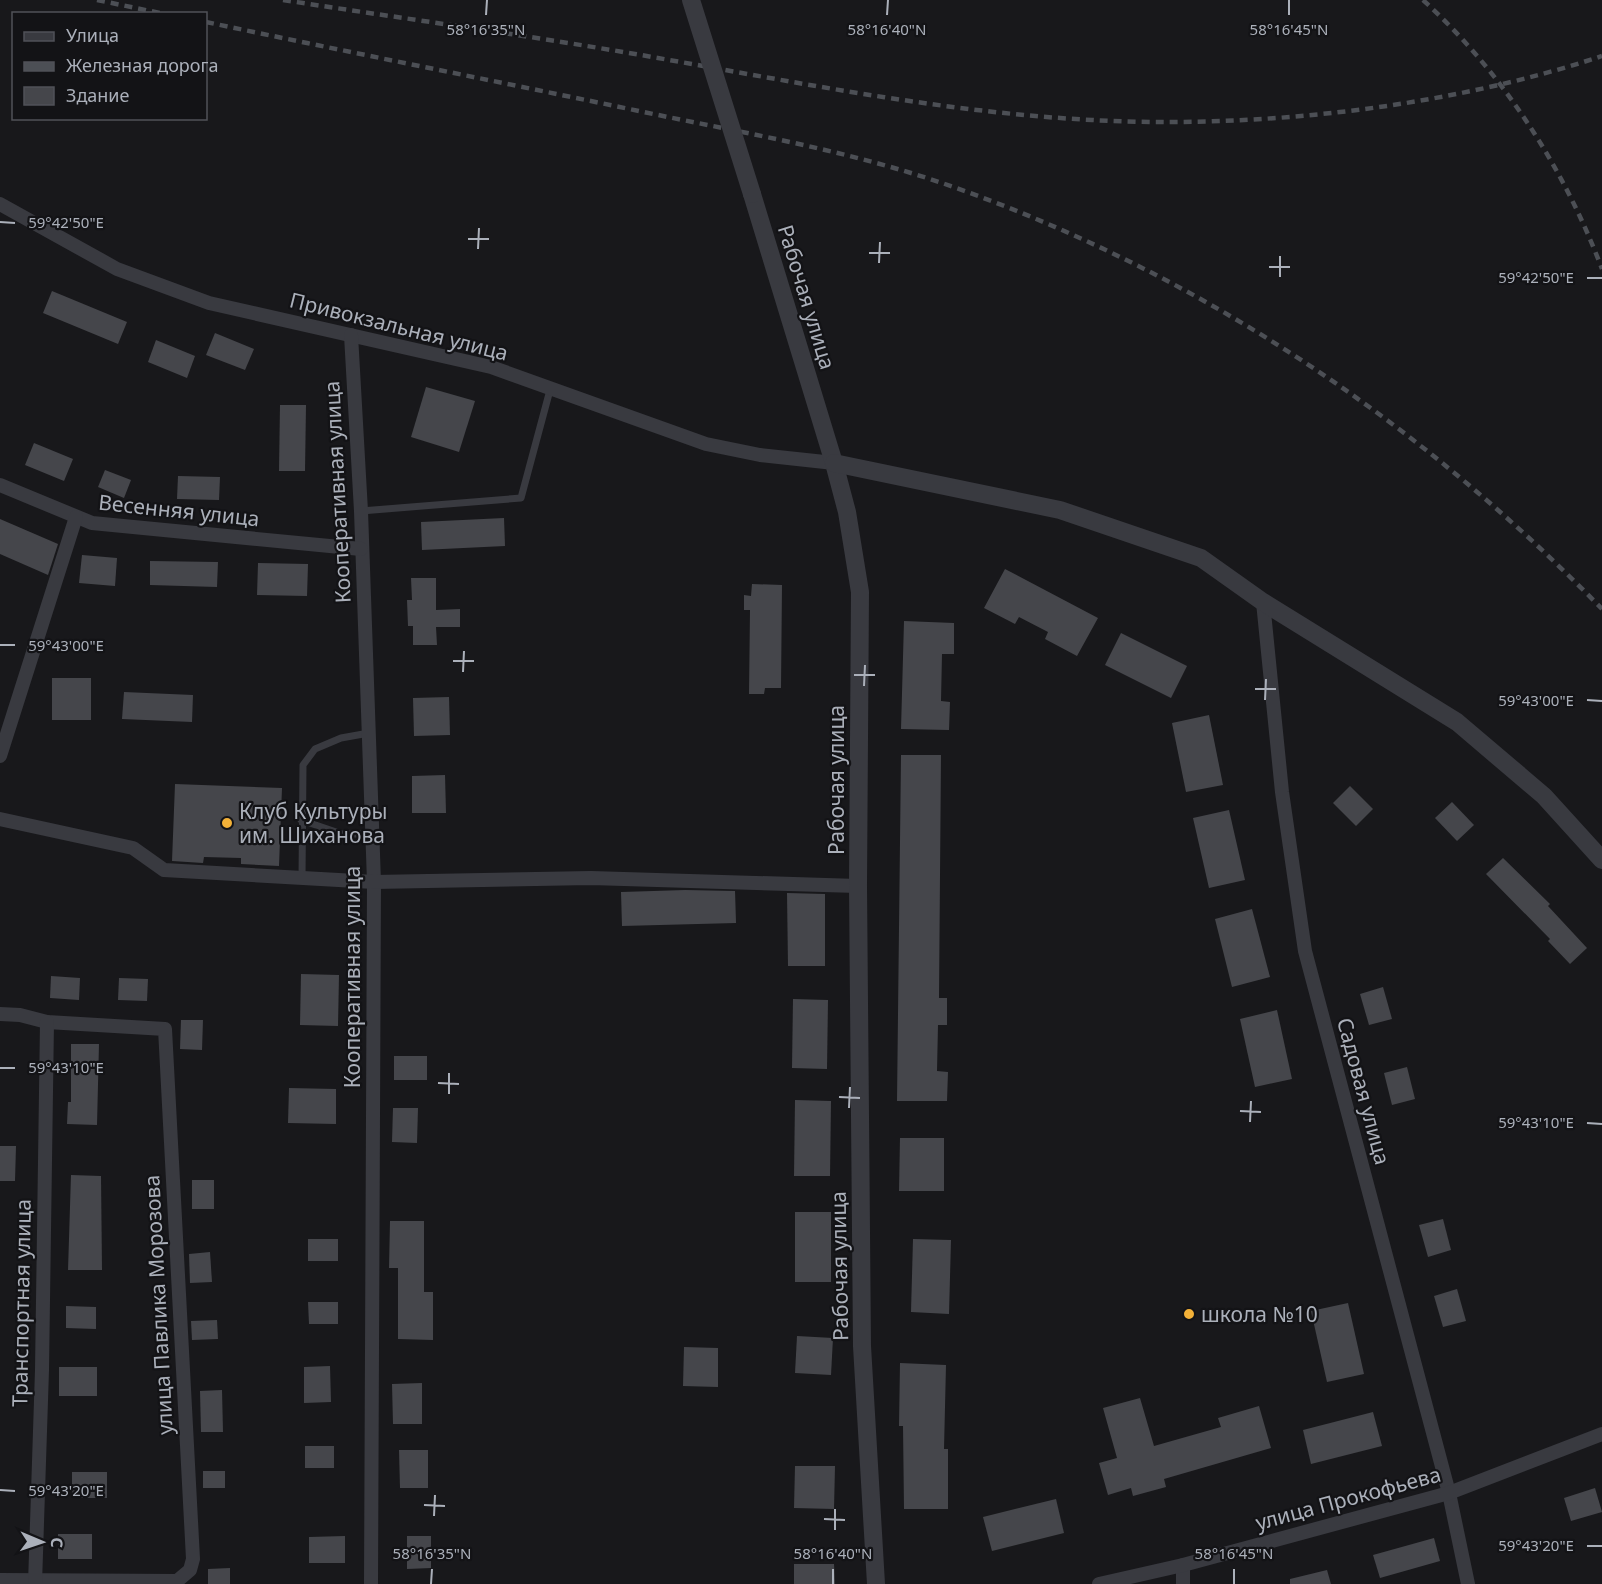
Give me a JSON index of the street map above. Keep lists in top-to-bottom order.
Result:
{
  "streets": {
    "street": [
      "Рабочая улица",
      "Привокзальная улица",
      "Кооперативная улица",
      "Весенняя улица",
      "Садовая улица",
      "Транспортная улица",
      "улица Павлика Морозова",
      "улица Прокофьева"
    ]
  },
  "crossings": [
    ["Рабочая улица", "Привокзальная улица"],
    ["Привокзальная улица", "Кооперативная улица"],
    ["Кооперативная улица", "Весенняя улица"],
    ["Садовая улица", "улица Прокофьева"],
    ["Транспортная улица", "улица Павлика Морозова"]
  ],
  "places": ["Клуб Культуры им. Шиханова", "школа №10"],
  "legend": ["Улица", "Железная дорога", "Здание"],
  "north": "right",
  "coordinates": [
    "58°16'35\"N",
    "58°16'40\"N",
    "58°16'45\"N",
    "59°42'50\"E",
    "59°43'00\"E",
    "59°43'10\"E",
    "59°43'20\"E"
  ]
}
